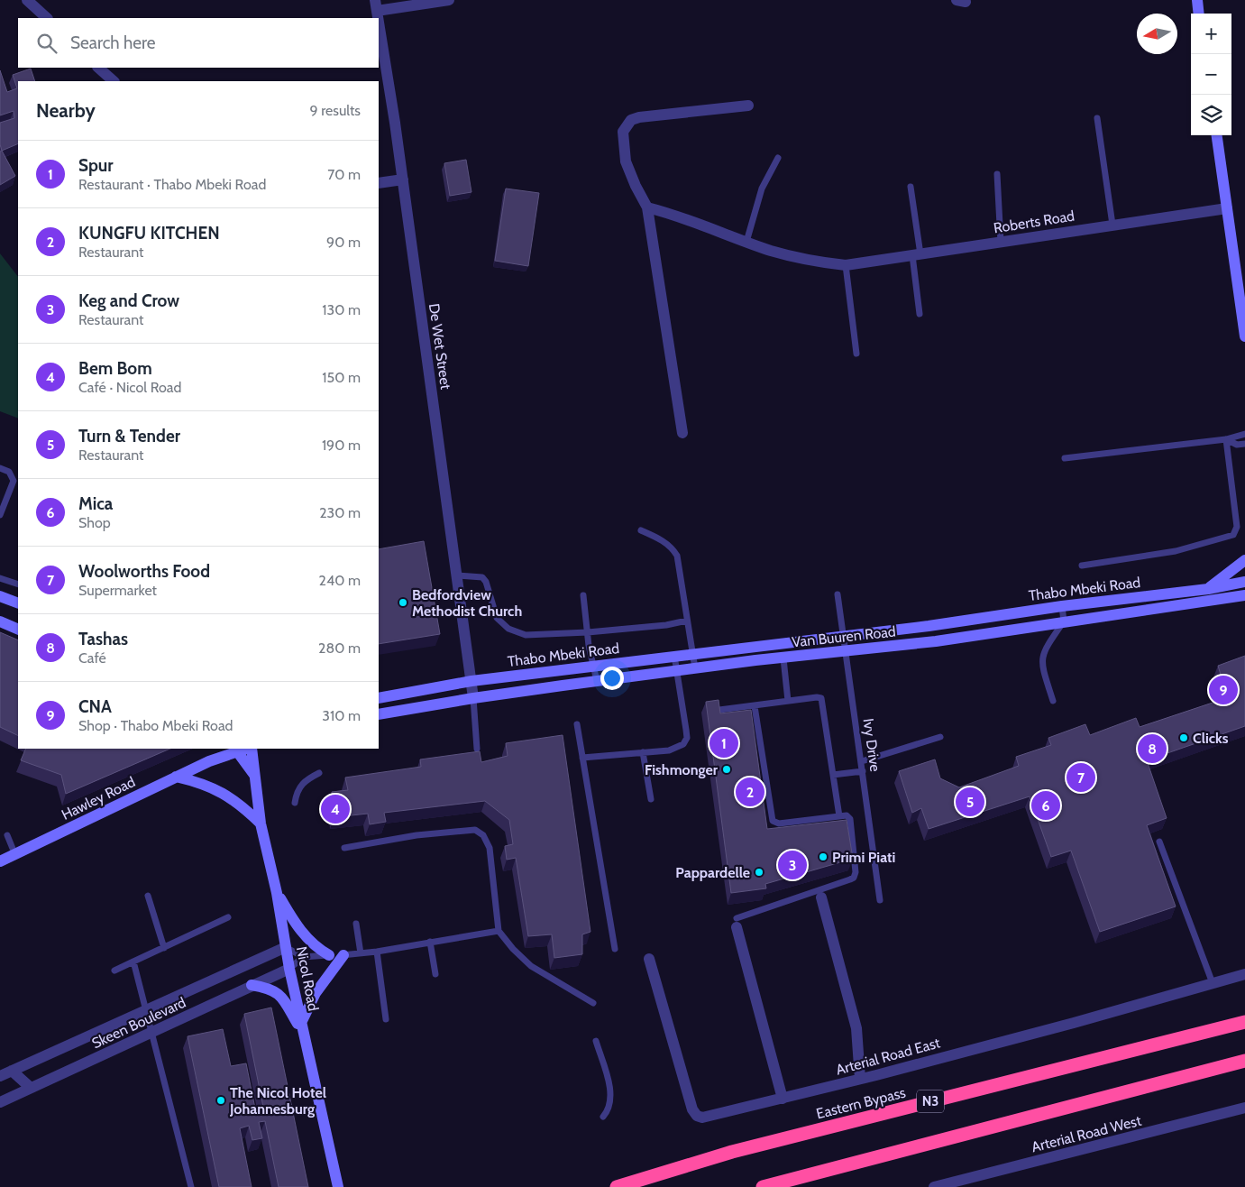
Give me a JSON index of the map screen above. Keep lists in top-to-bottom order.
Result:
{
  "streets": {
    "highway": ["N3", "Eastern Bypass"],
    "main road": [
      "Thabo Mbeki Road",
      "Van Buuren Road",
      "Hawley Road",
      "Nicol Road"
    ],
    "street": [
      "Roberts Road",
      "De Wet Street",
      "Skeen Boulevard",
      "Arterial Road East",
      "Arterial Road West"
    ],
    "lane": ["Ivy Drive"]
  },
  "crossings": [
    ["De Wet Street", "Thabo Mbeki Road"],
    ["Thabo Mbeki Road", "Van Buuren Road"],
    ["Van Buuren Road", "Ivy Drive"],
    ["Nicol Road", "Skeen Boulevard"]
  ],
  "places": [
    "Bedfordview Methodist Church",
    "Clicks",
    "Fishmonger",
    "Primi Piati",
    "Pappardelle",
    "The Nicol Hotel Johannesburg"
  ],
  "north": "left",
  "page": {
    "map_buttons": ["+", "−"],
    "search": "Search here",
    "heading": ["Nearby", "9 results"],
    "list": [
      {
        "mark": "1",
        "name": "Spur",
        "note": "Restaurant · Thabo Mbeki Road",
        "value": "70 m"
      },
      {
        "mark": "2",
        "name": "KUNGFU KITCHEN",
        "note": "Restaurant",
        "value": "90 m"
      },
      {
        "mark": "3",
        "name": "Keg and Crow",
        "note": "Restaurant",
        "value": "130 m"
      },
      {
        "mark": "4",
        "name": "Bem Bom",
        "note": "Café · Nicol Road",
        "value": "150 m"
      },
      {
        "mark": "5",
        "name": "Turn & Tender",
        "note": "Restaurant",
        "value": "190 m"
      },
      {
        "mark": "6",
        "name": "Mica",
        "note": "Shop",
        "value": "230 m"
      },
      {
        "mark": "7",
        "name": "Woolworths Food",
        "note": "Supermarket",
        "value": "240 m"
      },
      {
        "mark": "8",
        "name": "Tashas",
        "note": "Café",
        "value": "280 m"
      },
      {
        "mark": "9",
        "name": "CNA",
        "note": "Shop · Thabo Mbeki Road",
        "value": "310 m"
      }
    ],
    "pins": [
      "9",
      "1",
      "8",
      "7",
      "2",
      "5",
      "6",
      "4",
      "3"
    ]
  }
}
